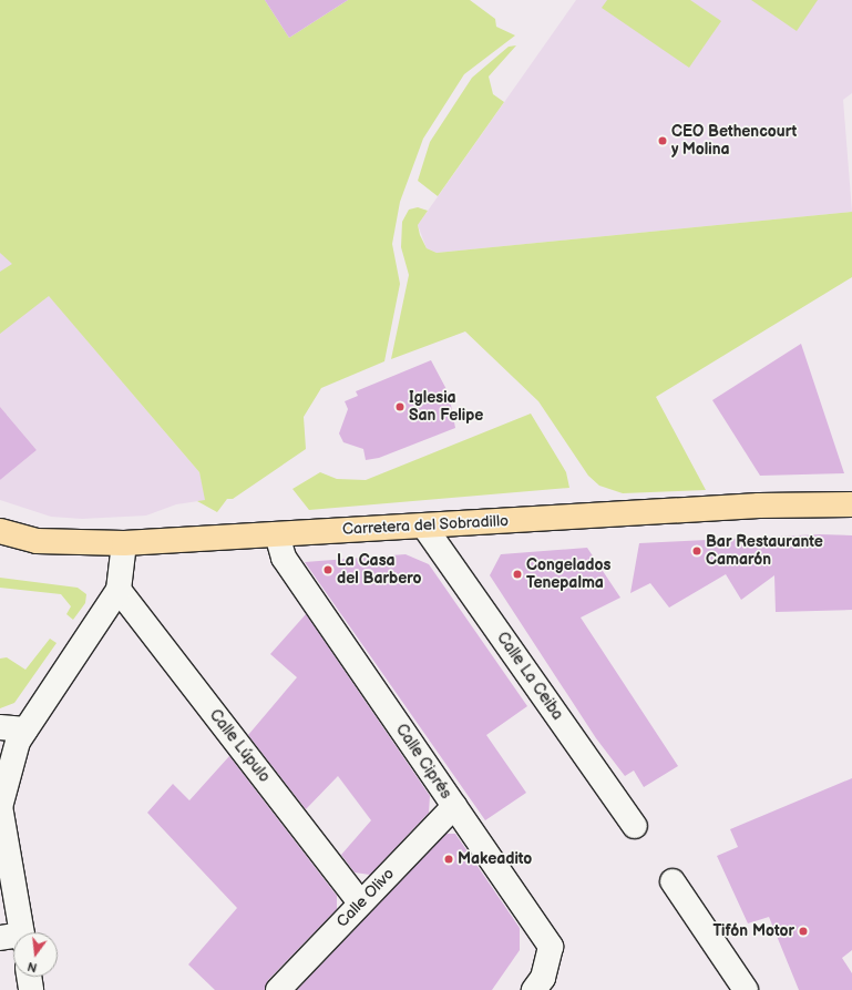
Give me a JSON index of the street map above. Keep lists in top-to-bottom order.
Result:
{
  "streets": {
    "main road": ["Carretera del Sobradillo"],
    "street": [
      "Calle La Ceiba",
      "Calle Lúpulo",
      "Calle Ciprés",
      "Calle Olivo"
    ]
  },
  "crossings": [
    ["Carretera del Sobradillo", "Calle La Ceiba"],
    ["Carretera del Sobradillo", "Calle Ciprés"],
    ["Calle Lúpulo", "Calle Olivo"],
    ["Calle Ciprés", "Calle Olivo"]
  ],
  "places": [
    "CEO Bethencourt y Molina",
    "Iglesia San Felipe",
    "Bar Restaurante Camarón",
    "La Casa del Barbero",
    "Congelados Tenepalma",
    "Makeadito",
    "Tifón Motor"
  ],
  "north": "bottom"
}
